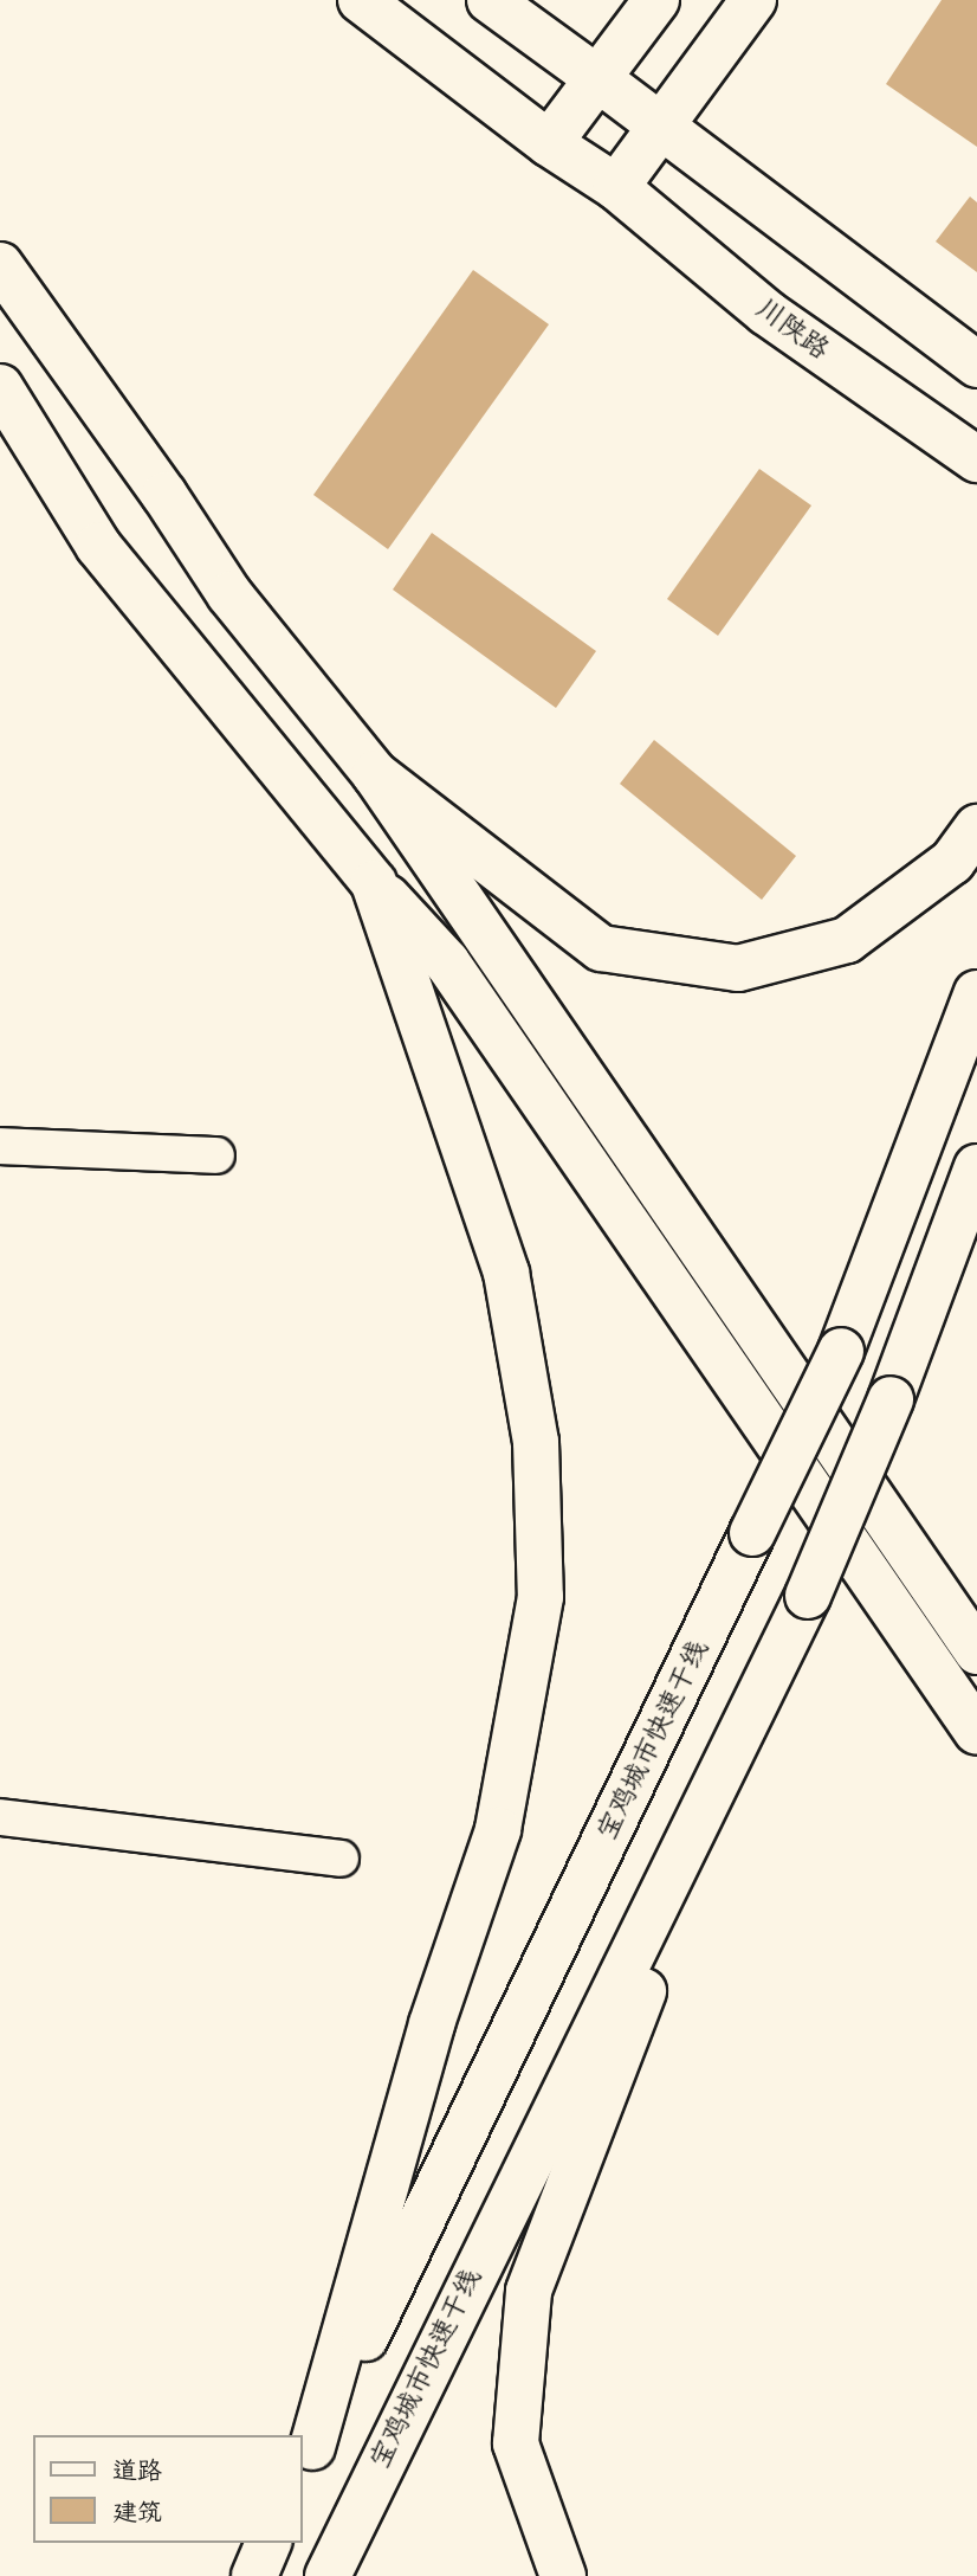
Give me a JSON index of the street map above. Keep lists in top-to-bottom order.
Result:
{
  "streets": {
    "main road": ["川陕路", "宝鸡城市快速干线"]
  },
  "legend": ["道路", "建筑"]
}
